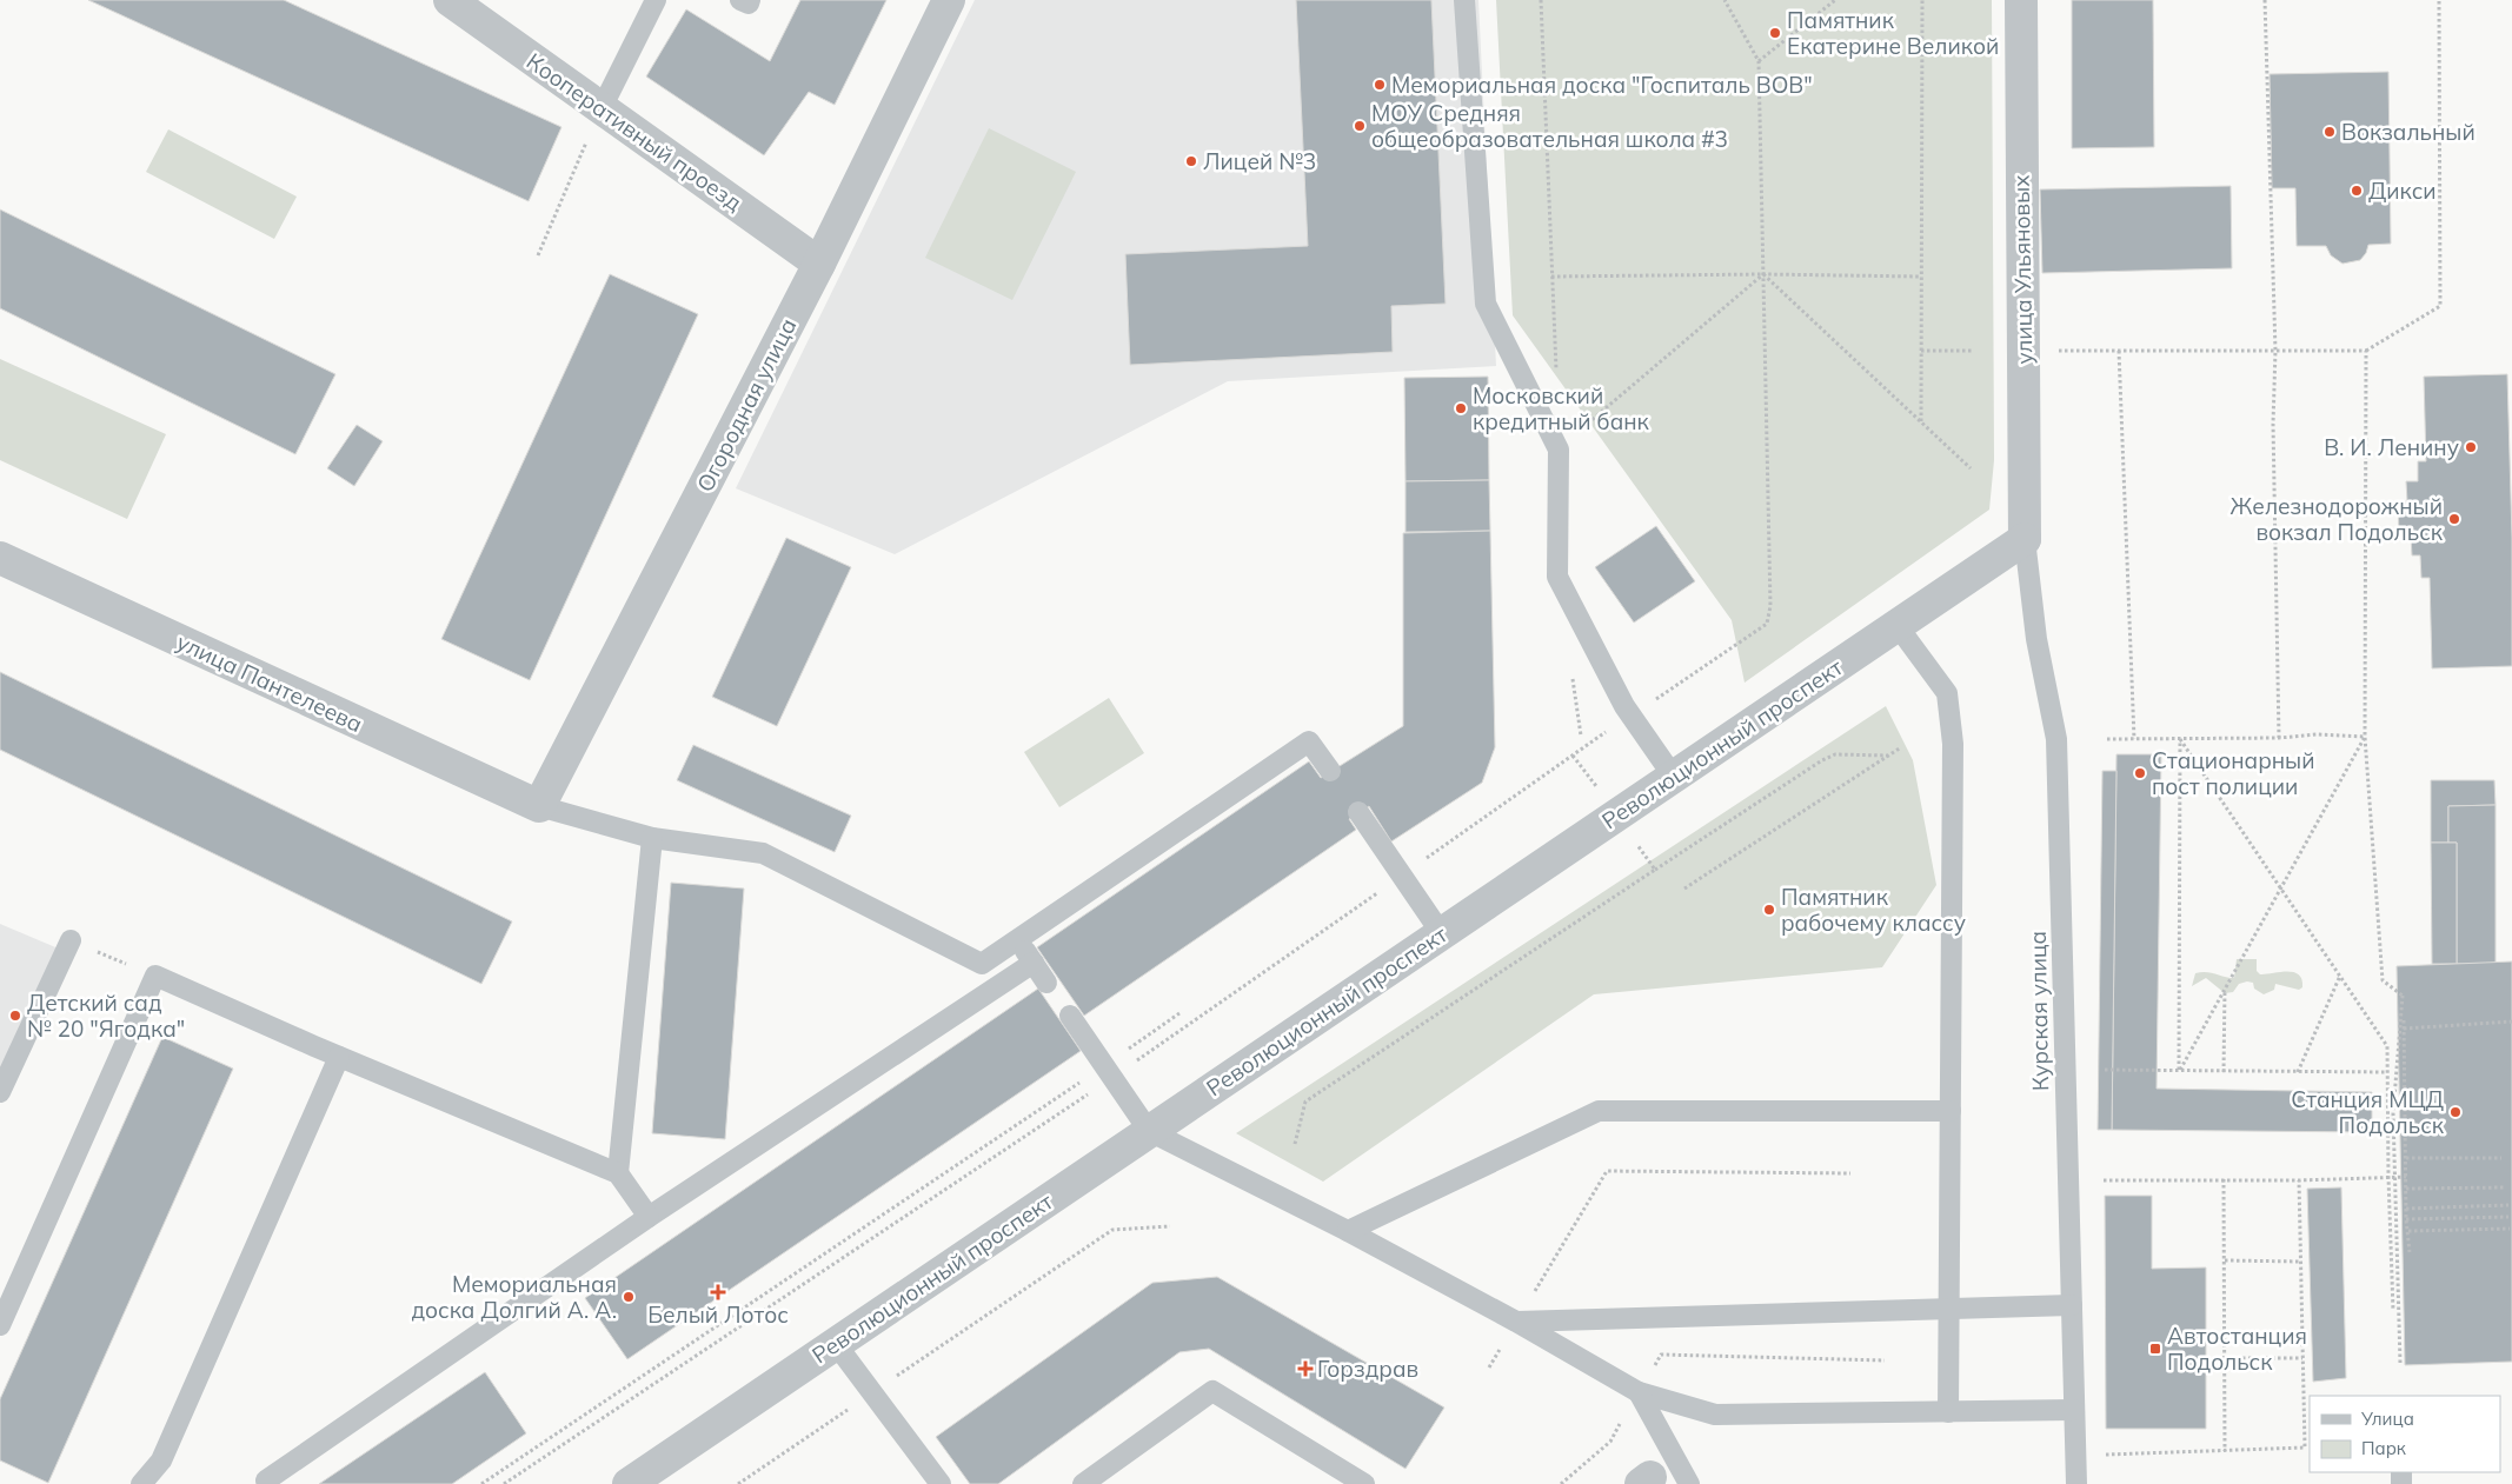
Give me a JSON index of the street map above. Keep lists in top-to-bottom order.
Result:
{
  "streets": {
    "street": [
      "Кооперативный проезд",
      "улица Ульяновых",
      "Огородная улица",
      "улица Пантелеева",
      "Революционный проспект"
    ],
    "lane": ["Курская улица"]
  },
  "crossings": [
    ["Кооперативный проезд", "Огородная улица"],
    ["улица Ульяновых", "Революционный проспект"],
    ["улица Ульяновых", "Курская улица"],
    ["Огородная улица", "улица Пантелеева"],
    ["Революционный проспект", "Курская улица"]
  ],
  "places": {
    "other": [
      "Памятник Екатерине Великой",
      "Мемориальная доска \"Госпиталь ВОВ\"",
      "МОУ Средняя общеобразовательная школа #3",
      "Вокзальный",
      "Лицей №3",
      "Дикси",
      "Московский кредитный банк",
      "В. И. Ленину",
      "Железнодорожный вокзал Подольск",
      "Стационарный пост полиции",
      "Памятник рабочему классу",
      "Детский сад № 20 \"Ягодка\"",
      "Станция МЦД Подольск",
      "Мемориальная доска Долгий А. А."
    ],
    "health": ["Белый Лотос", "Горздрав"],
    "transit": ["Автостанция Подольск"]
  },
  "legend": ["Улица", "Парк"]
}
